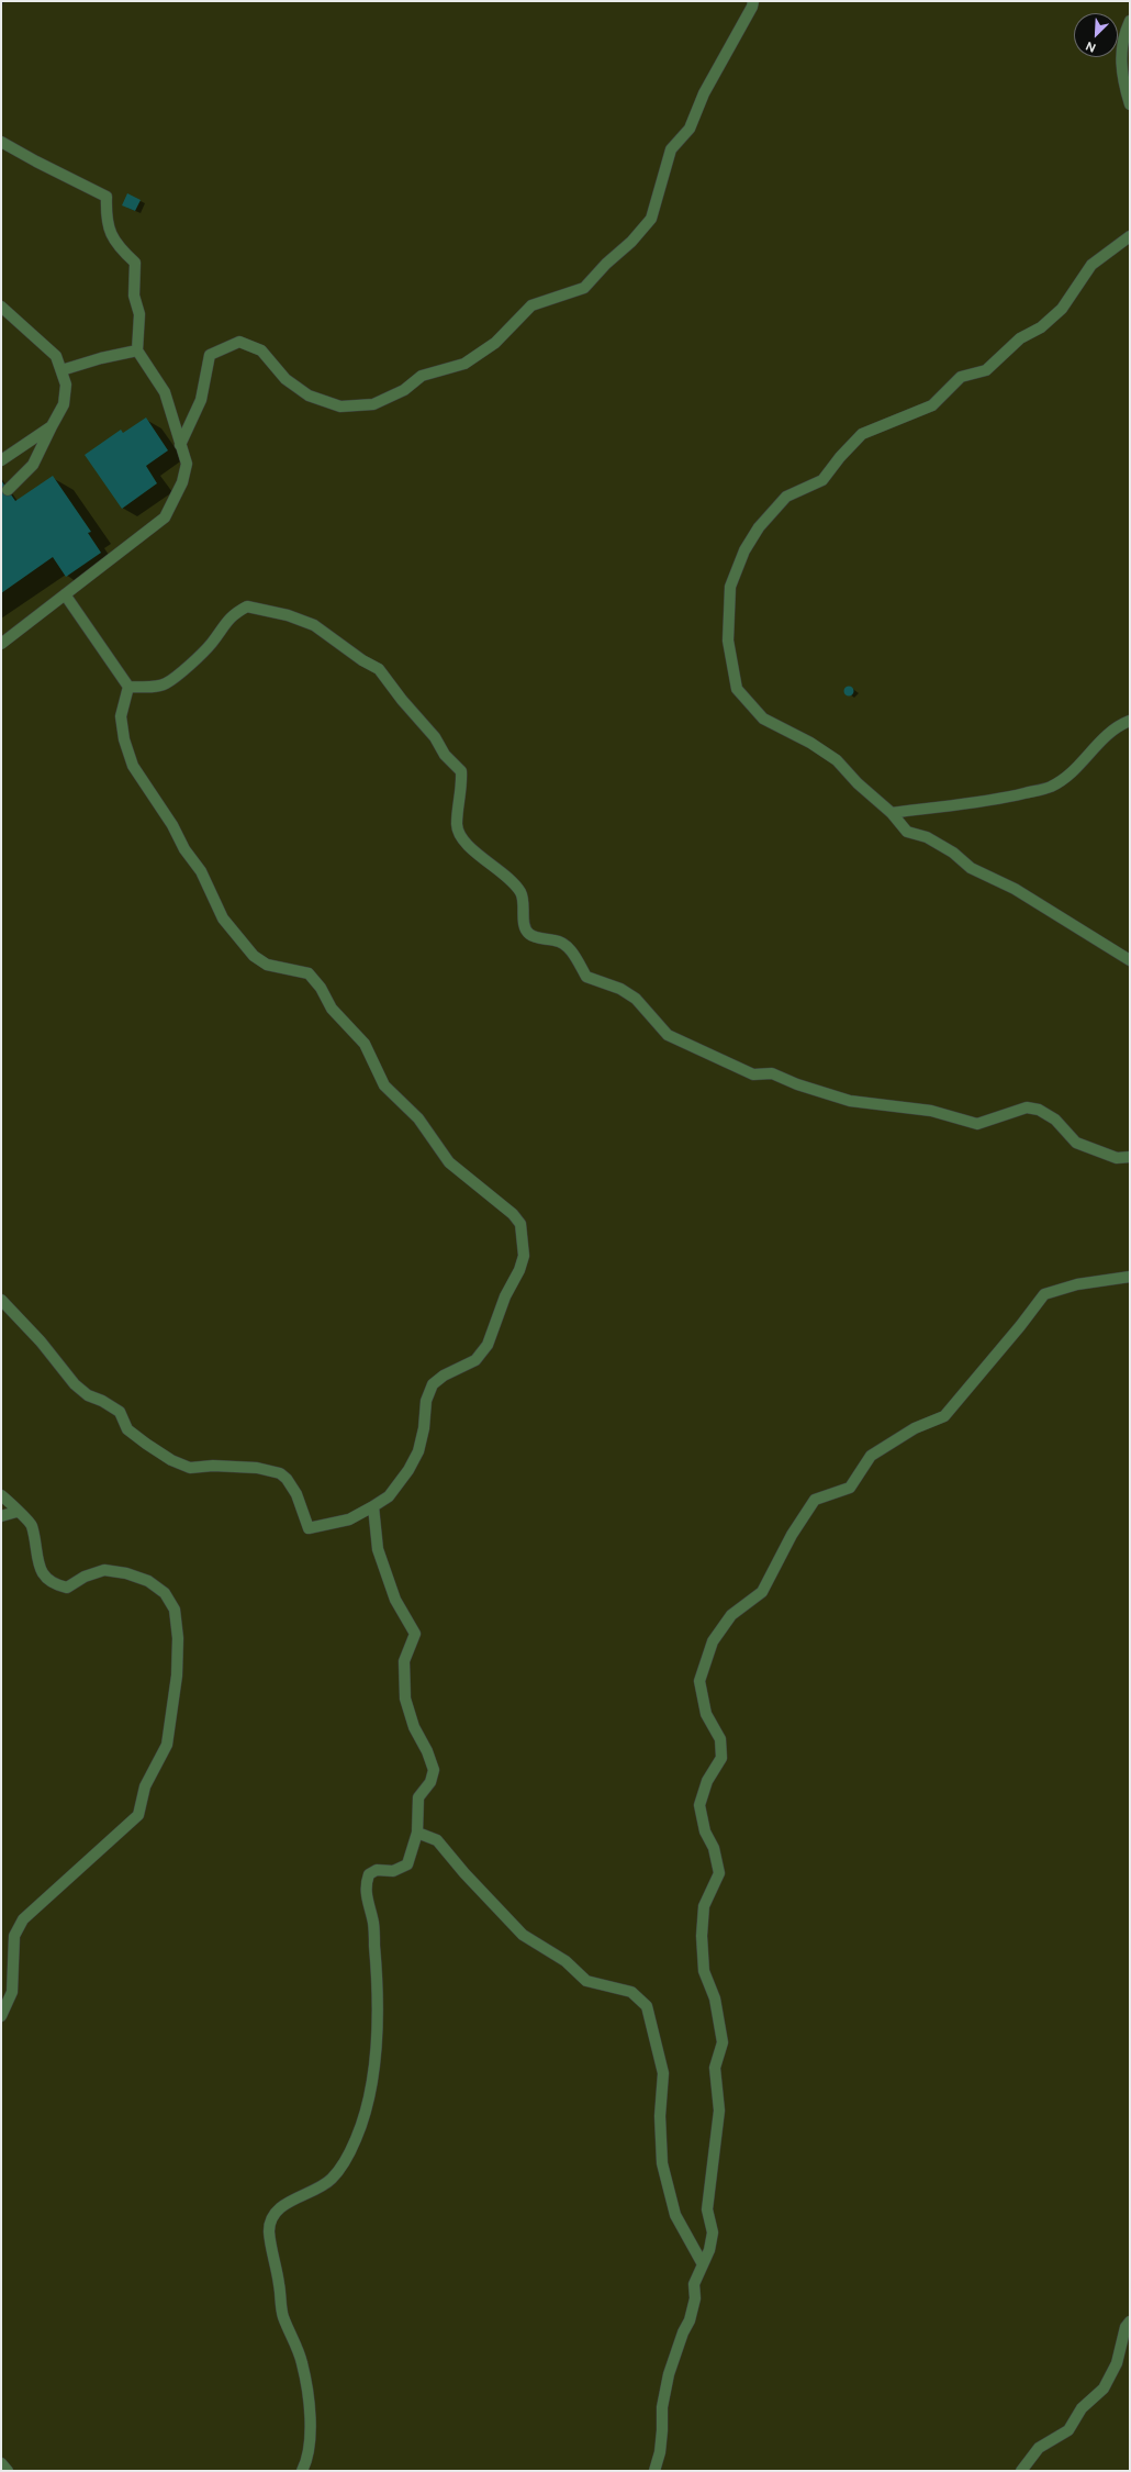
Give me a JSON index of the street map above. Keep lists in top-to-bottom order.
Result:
{
  "north": "bottom left"
}
